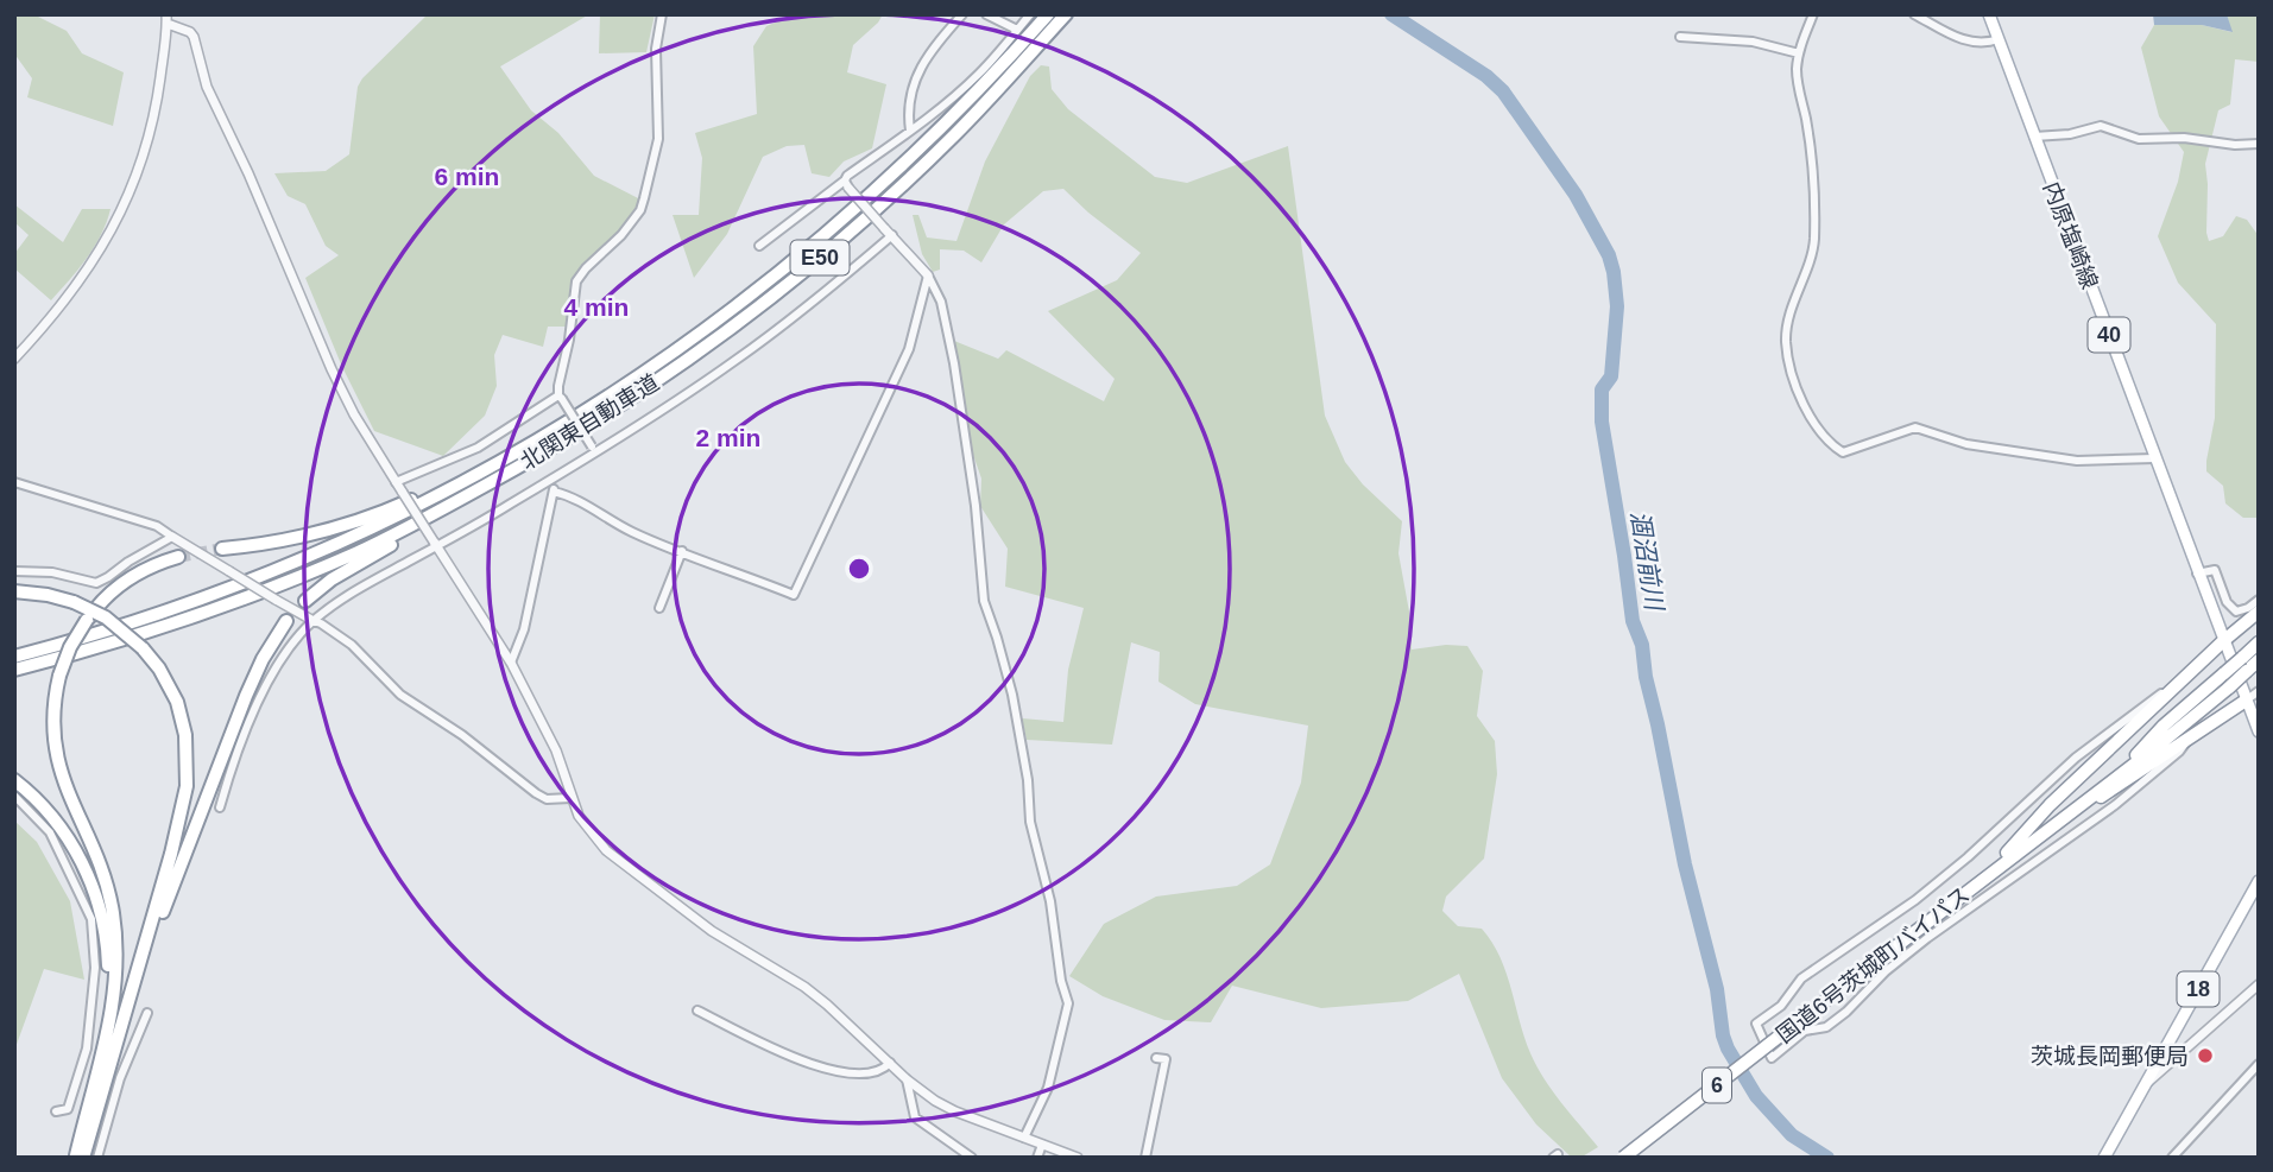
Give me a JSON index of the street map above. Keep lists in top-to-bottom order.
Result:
{
  "streets": {
    "highway": [
      "E50",
      "北関東自動車道",
      "国道6号茨城町バイパス",
      "6"
    ],
    "main road": ["内原塩崎線", "40", "18"]
  },
  "crossings": [
    ["内原塩崎線", "40"]
  ],
  "water": ["涸沼前川"],
  "places": ["茨城長岡郵便局"],
  "rings": ["6 min", "4 min", "2 min"]
}
